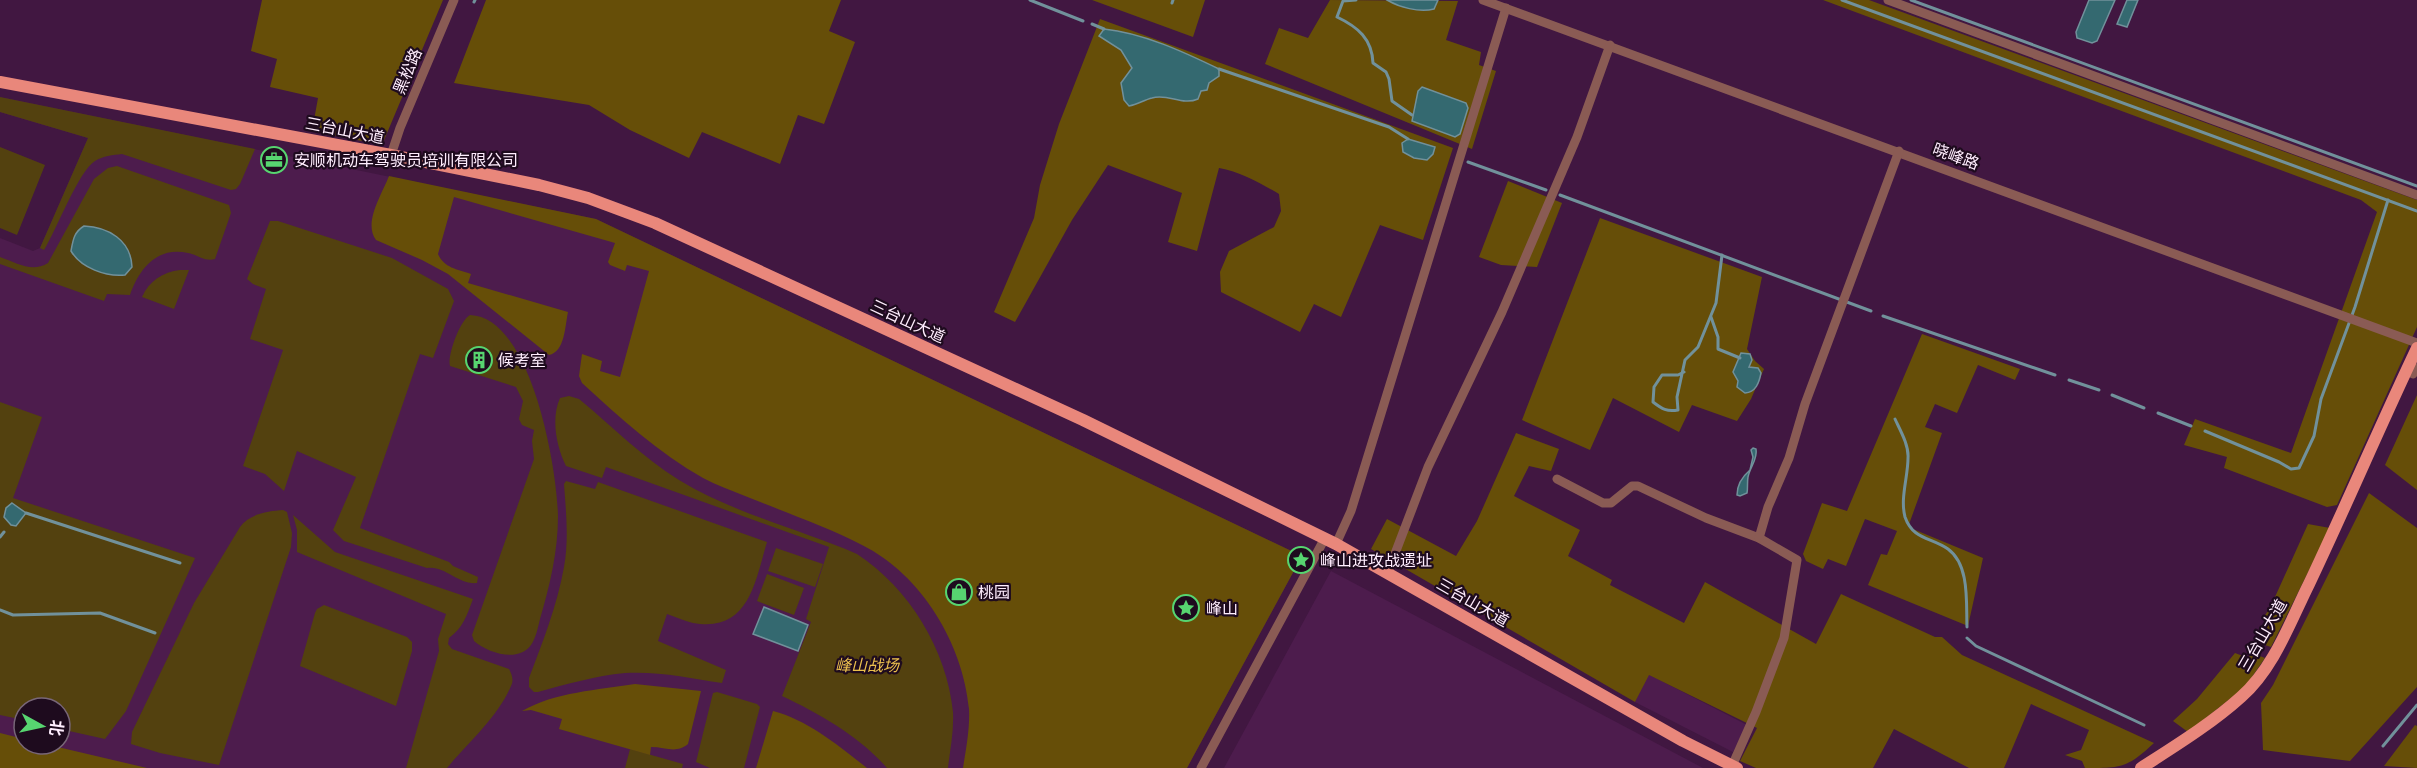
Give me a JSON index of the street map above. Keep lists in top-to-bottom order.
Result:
{
  "streets": {
    "main road": ["三台山大道"],
    "street": ["黑松路", "晓峰路"]
  },
  "crossings": [
    ["黑松路", "三台山大道"],
    ["三台山大道", "晓峰路"]
  ],
  "parks": ["峰山战场"],
  "places": {
    "office": ["安顺机动车驾驶员培训有限公司"],
    "building": ["候考室"],
    "place": ["峰山进攻战遗址", "峰山"],
    "shop": ["桃园"]
  },
  "north": "right"
}
